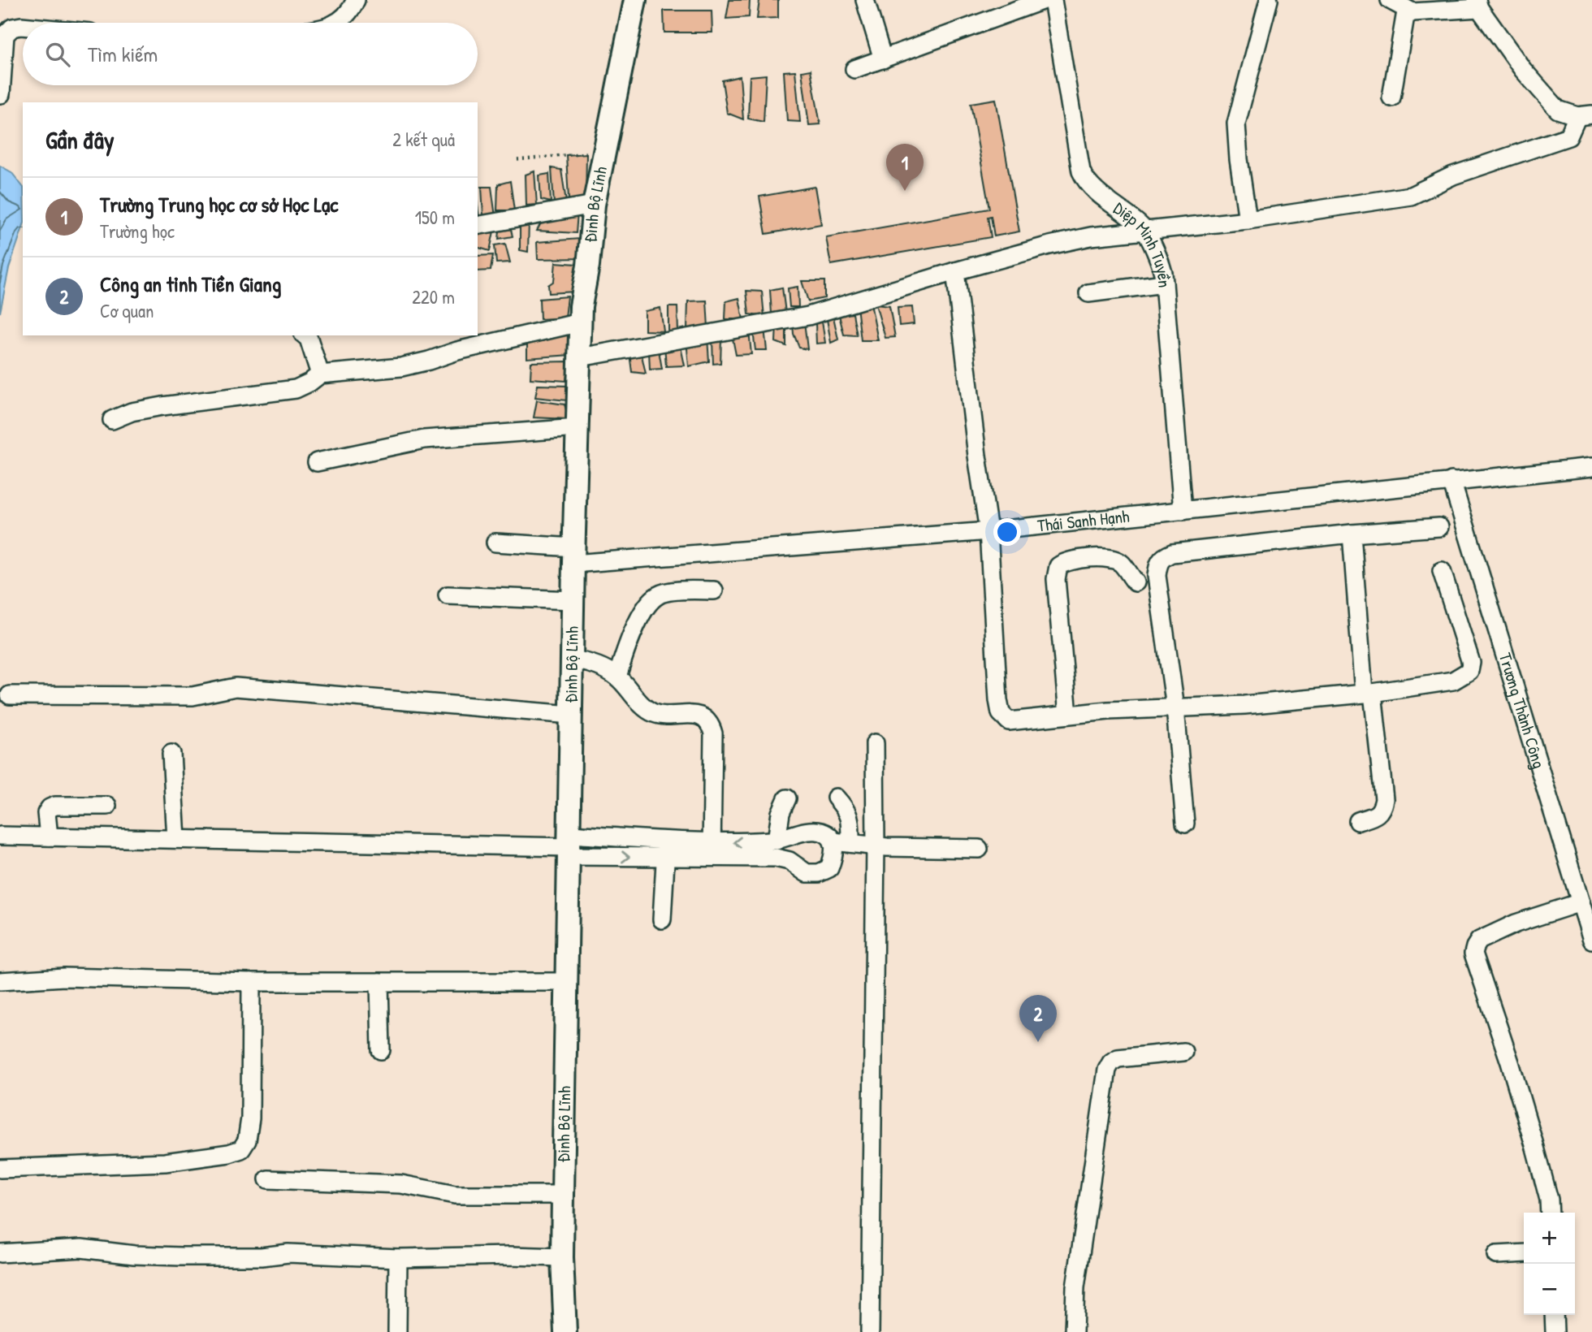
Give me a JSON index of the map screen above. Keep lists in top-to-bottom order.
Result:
{
  "streets": {
    "main road": ["Đinh Bộ Lĩnh"],
    "street": ["Diệp Minh Tuyền", "Thái Sanh Hạnh", "Trương Thành Công"]
  },
  "crossings": [
    ["Đinh Bộ Lĩnh", "Thái Sanh Hạnh"],
    ["Diệp Minh Tuyền", "Thái Sanh Hạnh"],
    ["Thái Sanh Hạnh", "Trương Thành Công"]
  ],
  "page": {
    "search": "Tìm kiếm",
    "heading": ["Gần đây", "2 kết quả"],
    "pins": ["1", "2"],
    "list": [
      {
        "mark": "1",
        "name": "Trường Trung học cơ sở Học Lạc",
        "note": "Trường học",
        "value": "150 m"
      },
      {
        "mark": "2",
        "name": "Công an tỉnh Tiền Giang",
        "note": "Cơ quan",
        "value": "220 m"
      }
    ],
    "map_buttons": ["+", "−"]
  }
}
